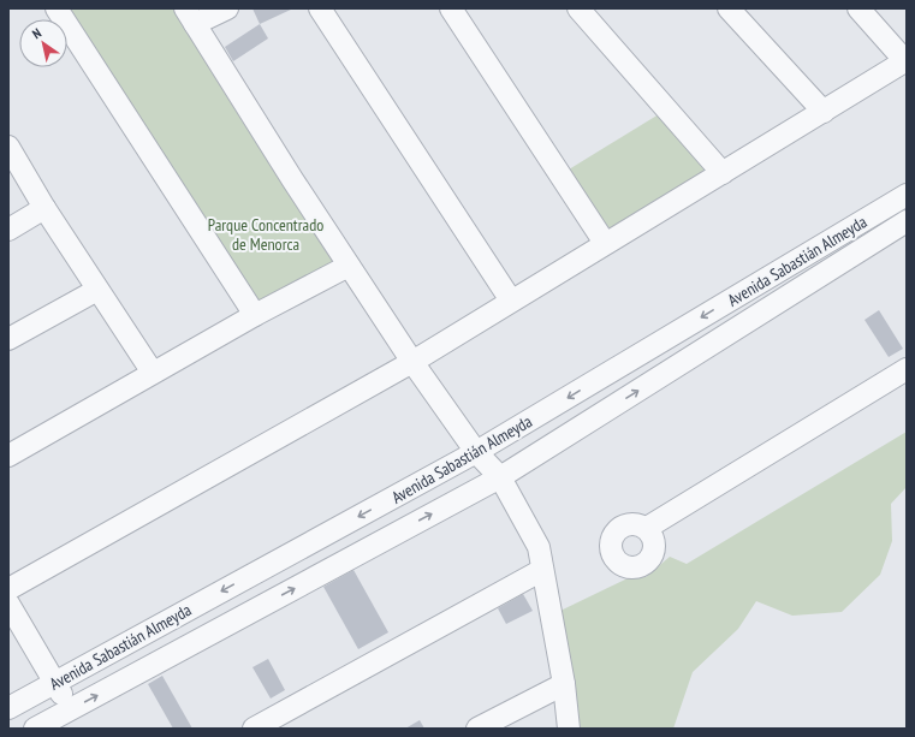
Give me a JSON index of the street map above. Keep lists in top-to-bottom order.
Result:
{
  "streets": {
    "street": ["Avenida Sabastián Almeyda"]
  },
  "parks": ["Parque Concentrado de Menorca"],
  "north": "top left"
}
